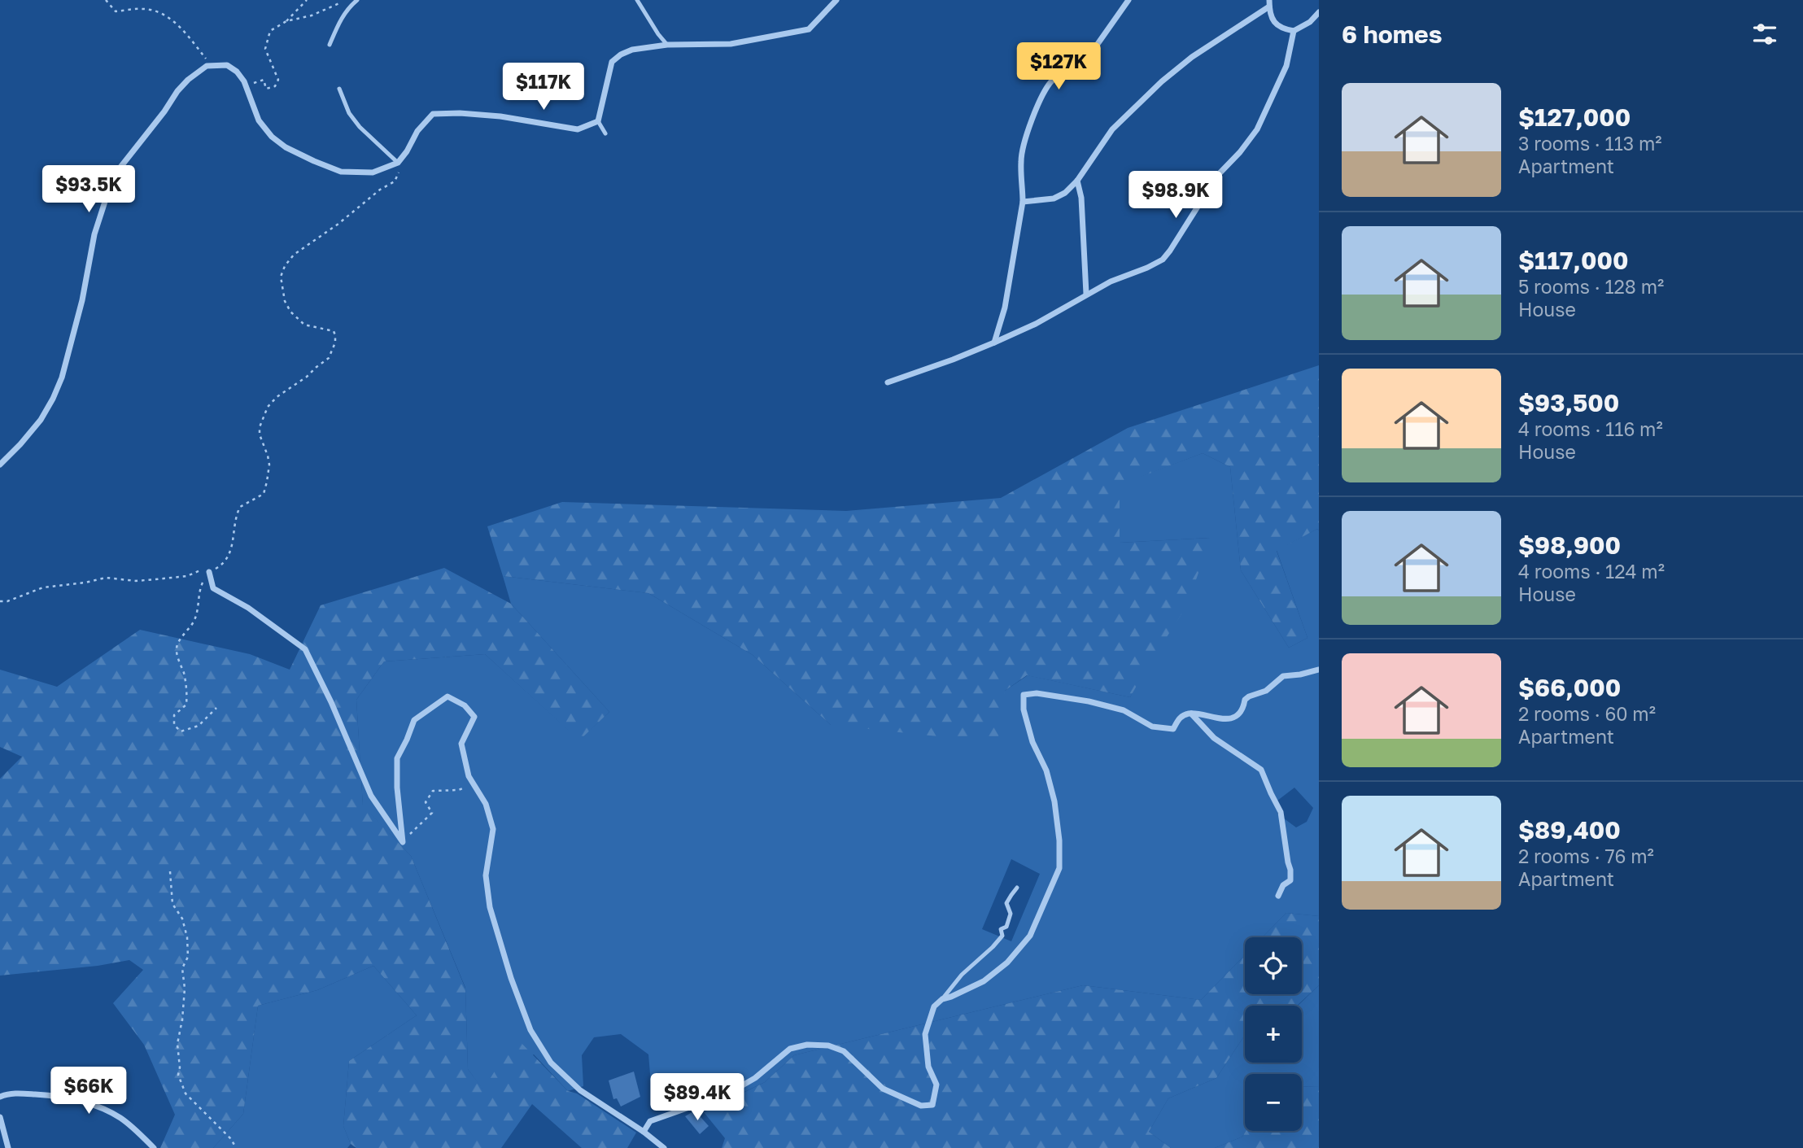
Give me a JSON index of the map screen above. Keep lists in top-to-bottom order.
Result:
{
  "page": {
    "heading": "6 homes",
    "price": [
      "$127K",
      "$117K",
      "$93.5K",
      "$98.9K",
      "$66K",
      "$89.4K"
    ],
    "list": [
      {
        "name": "$127,000",
        "note": "3 rooms · 113 m² · Apartment"
      },
      {
        "name": "$117,000",
        "note": "5 rooms · 128 m² · House"
      },
      {
        "name": "$93,500",
        "note": "4 rooms · 116 m² · House"
      },
      {
        "name": "$98,900",
        "note": "4 rooms · 124 m² · House"
      },
      {
        "name": "$66,000",
        "note": "2 rooms · 60 m² · Apartment"
      },
      {
        "name": "$89,400",
        "note": "2 rooms · 76 m² · Apartment"
      }
    ],
    "map_buttons": ["+", "−"]
  }
}
